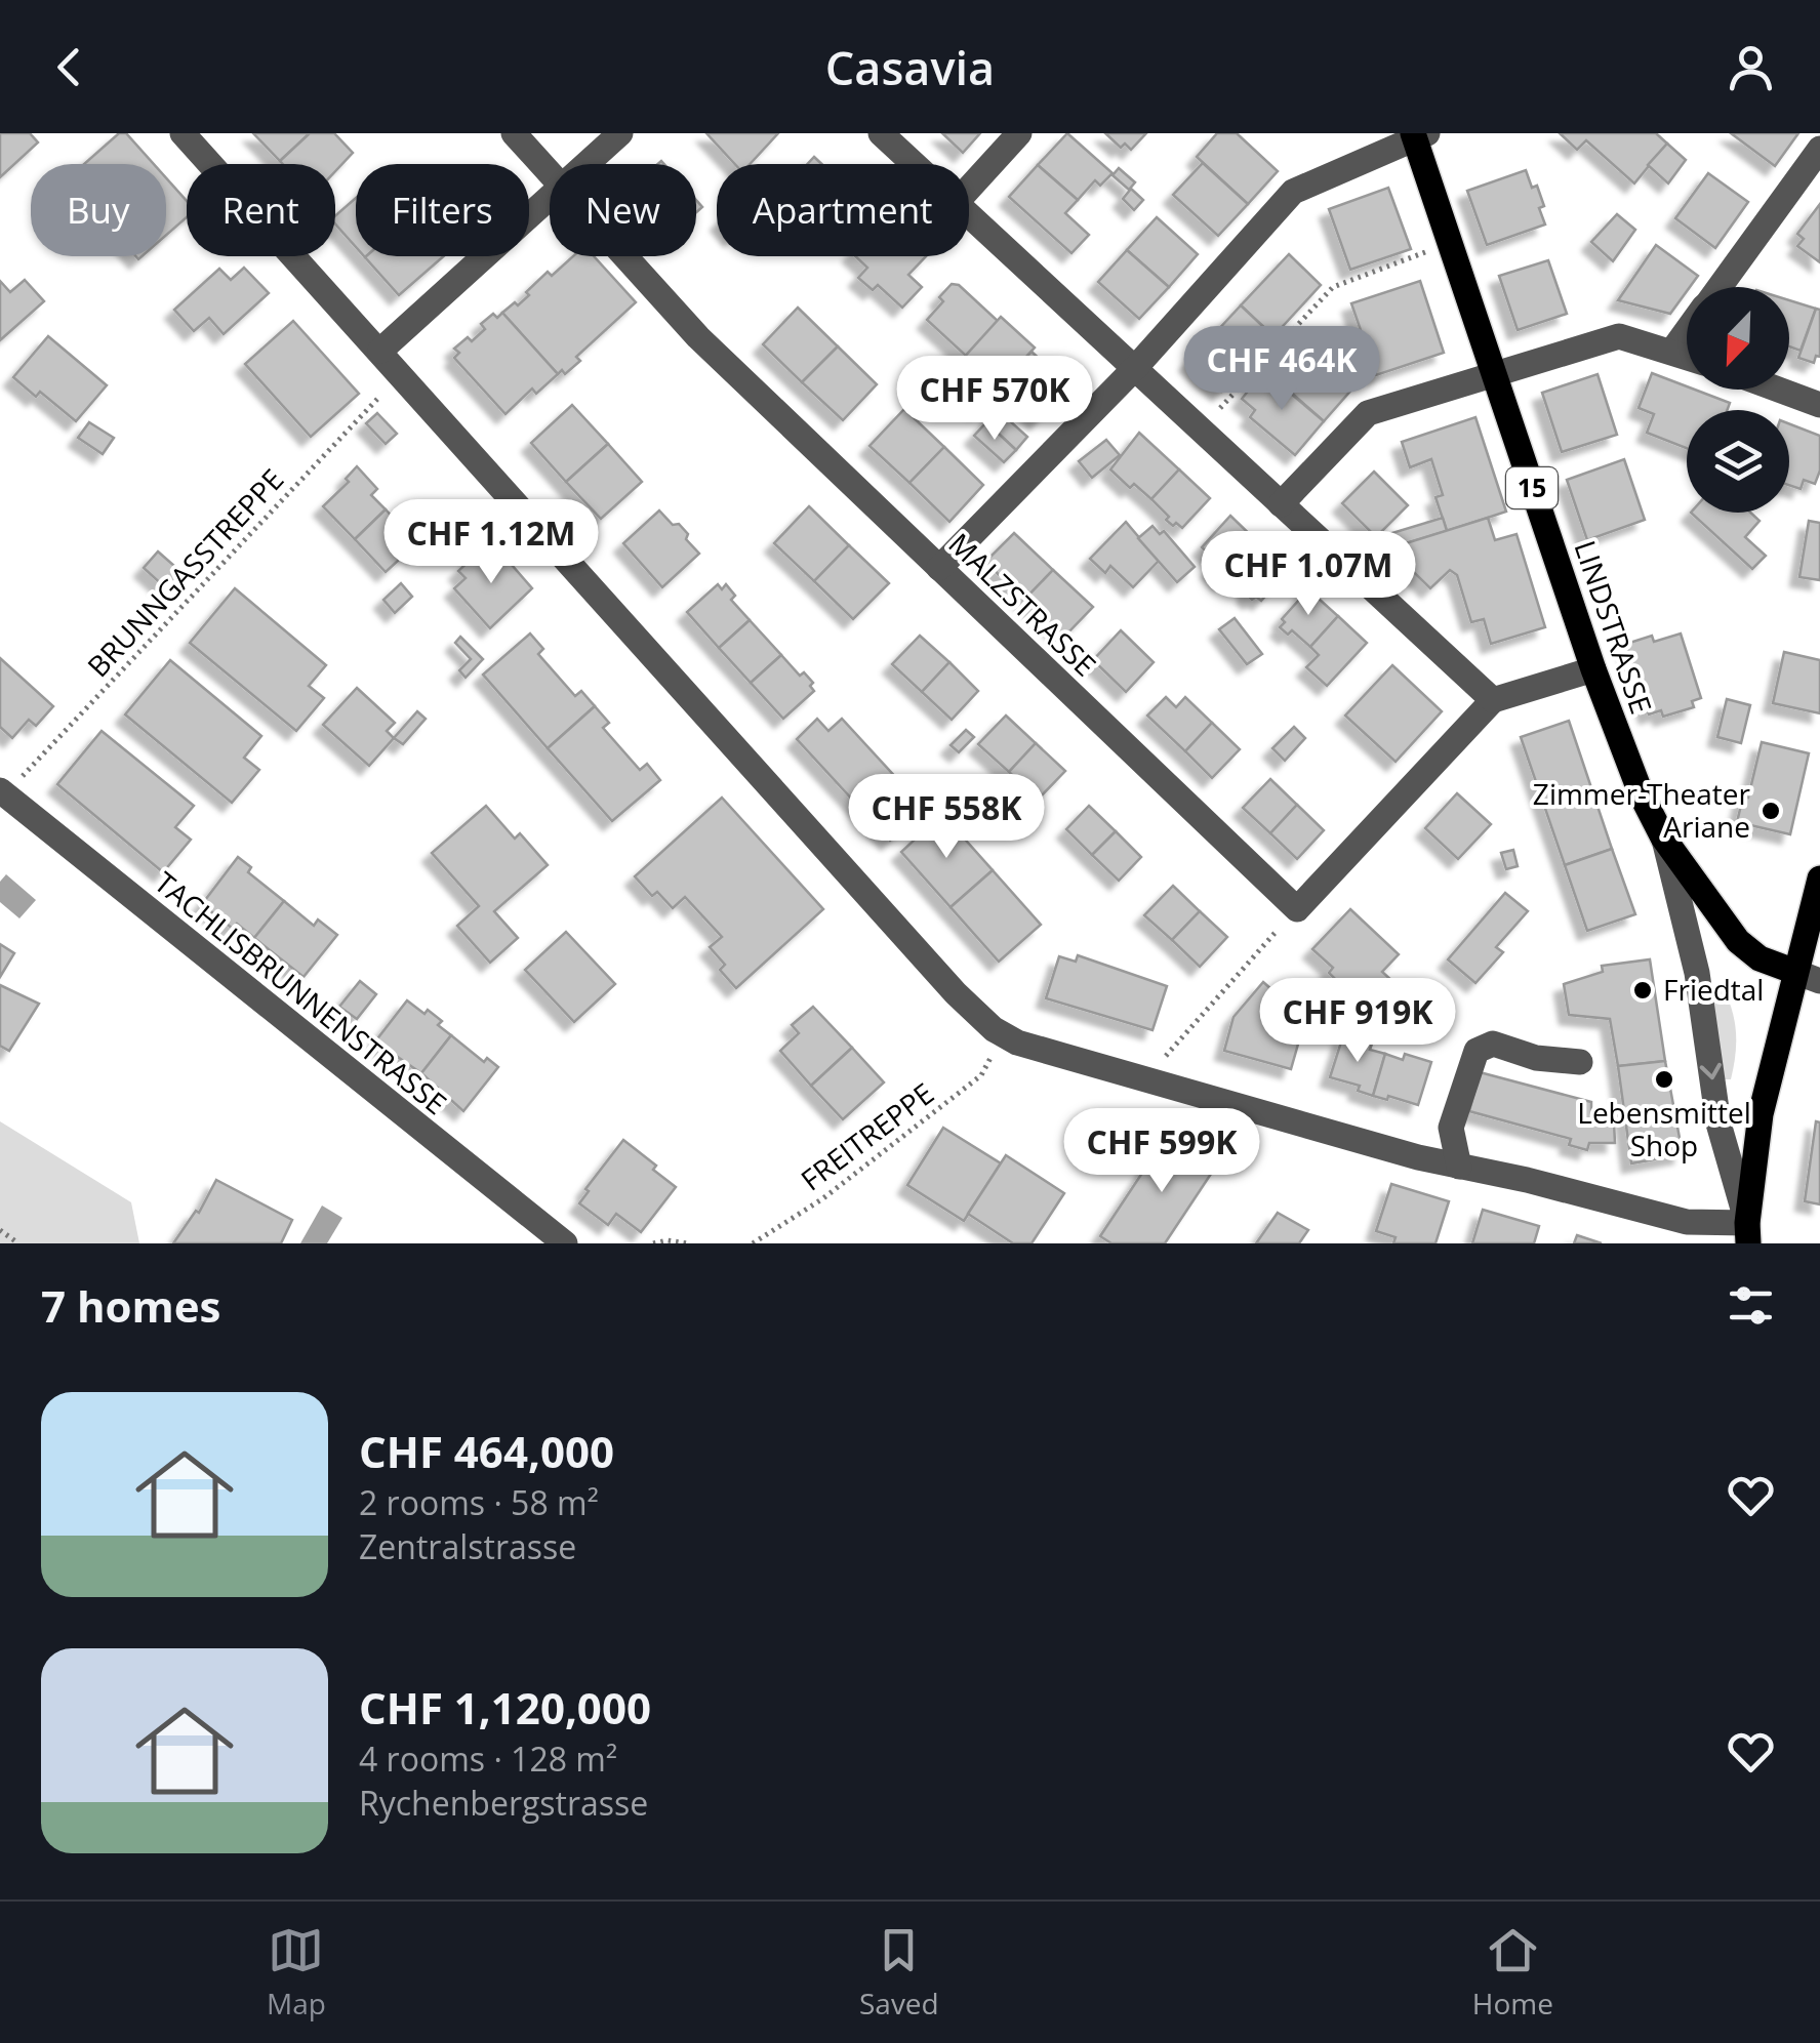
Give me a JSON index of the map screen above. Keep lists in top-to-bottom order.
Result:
{
  "streets": {
    "main road": ["15", "LINDSTRASSE"],
    "street": ["MALZSTRASSE", "TACHLISBRUNNENSTRASSE"],
    "path": ["BRUNNGASSTREPPE", "FREITREPPE"]
  },
  "crossings": [
    ["BRUNNGASSTREPPE", "TACHLISBRUNNENSTRASSE"]
  ],
  "places": ["Zimmer-Theater Ariane", "Friedtal", "Lebensmittel Shop"],
  "north": "bottom left",
  "page": {
    "header": "Casavia",
    "chip": [
      "Buy",
      "Rent",
      "Filters",
      "New",
      "Apartment"
    ],
    "price": [
      "CHF 464K",
      "CHF 570K",
      "CHF 1.12M",
      "CHF 1.07M",
      "CHF 558K",
      "CHF 919K",
      "CHF 599K"
    ],
    "heading": "7 homes",
    "list": [
      {
        "name": "CHF 464,000",
        "note": "2 rooms · 58 m² · Zentralstrasse"
      },
      {
        "name": "CHF 1,120,000",
        "note": "4 rooms · 128 m² · Rychenbergstrasse"
      }
    ],
    "tabs": ["Map", "Saved", "Home"]
  }
}
